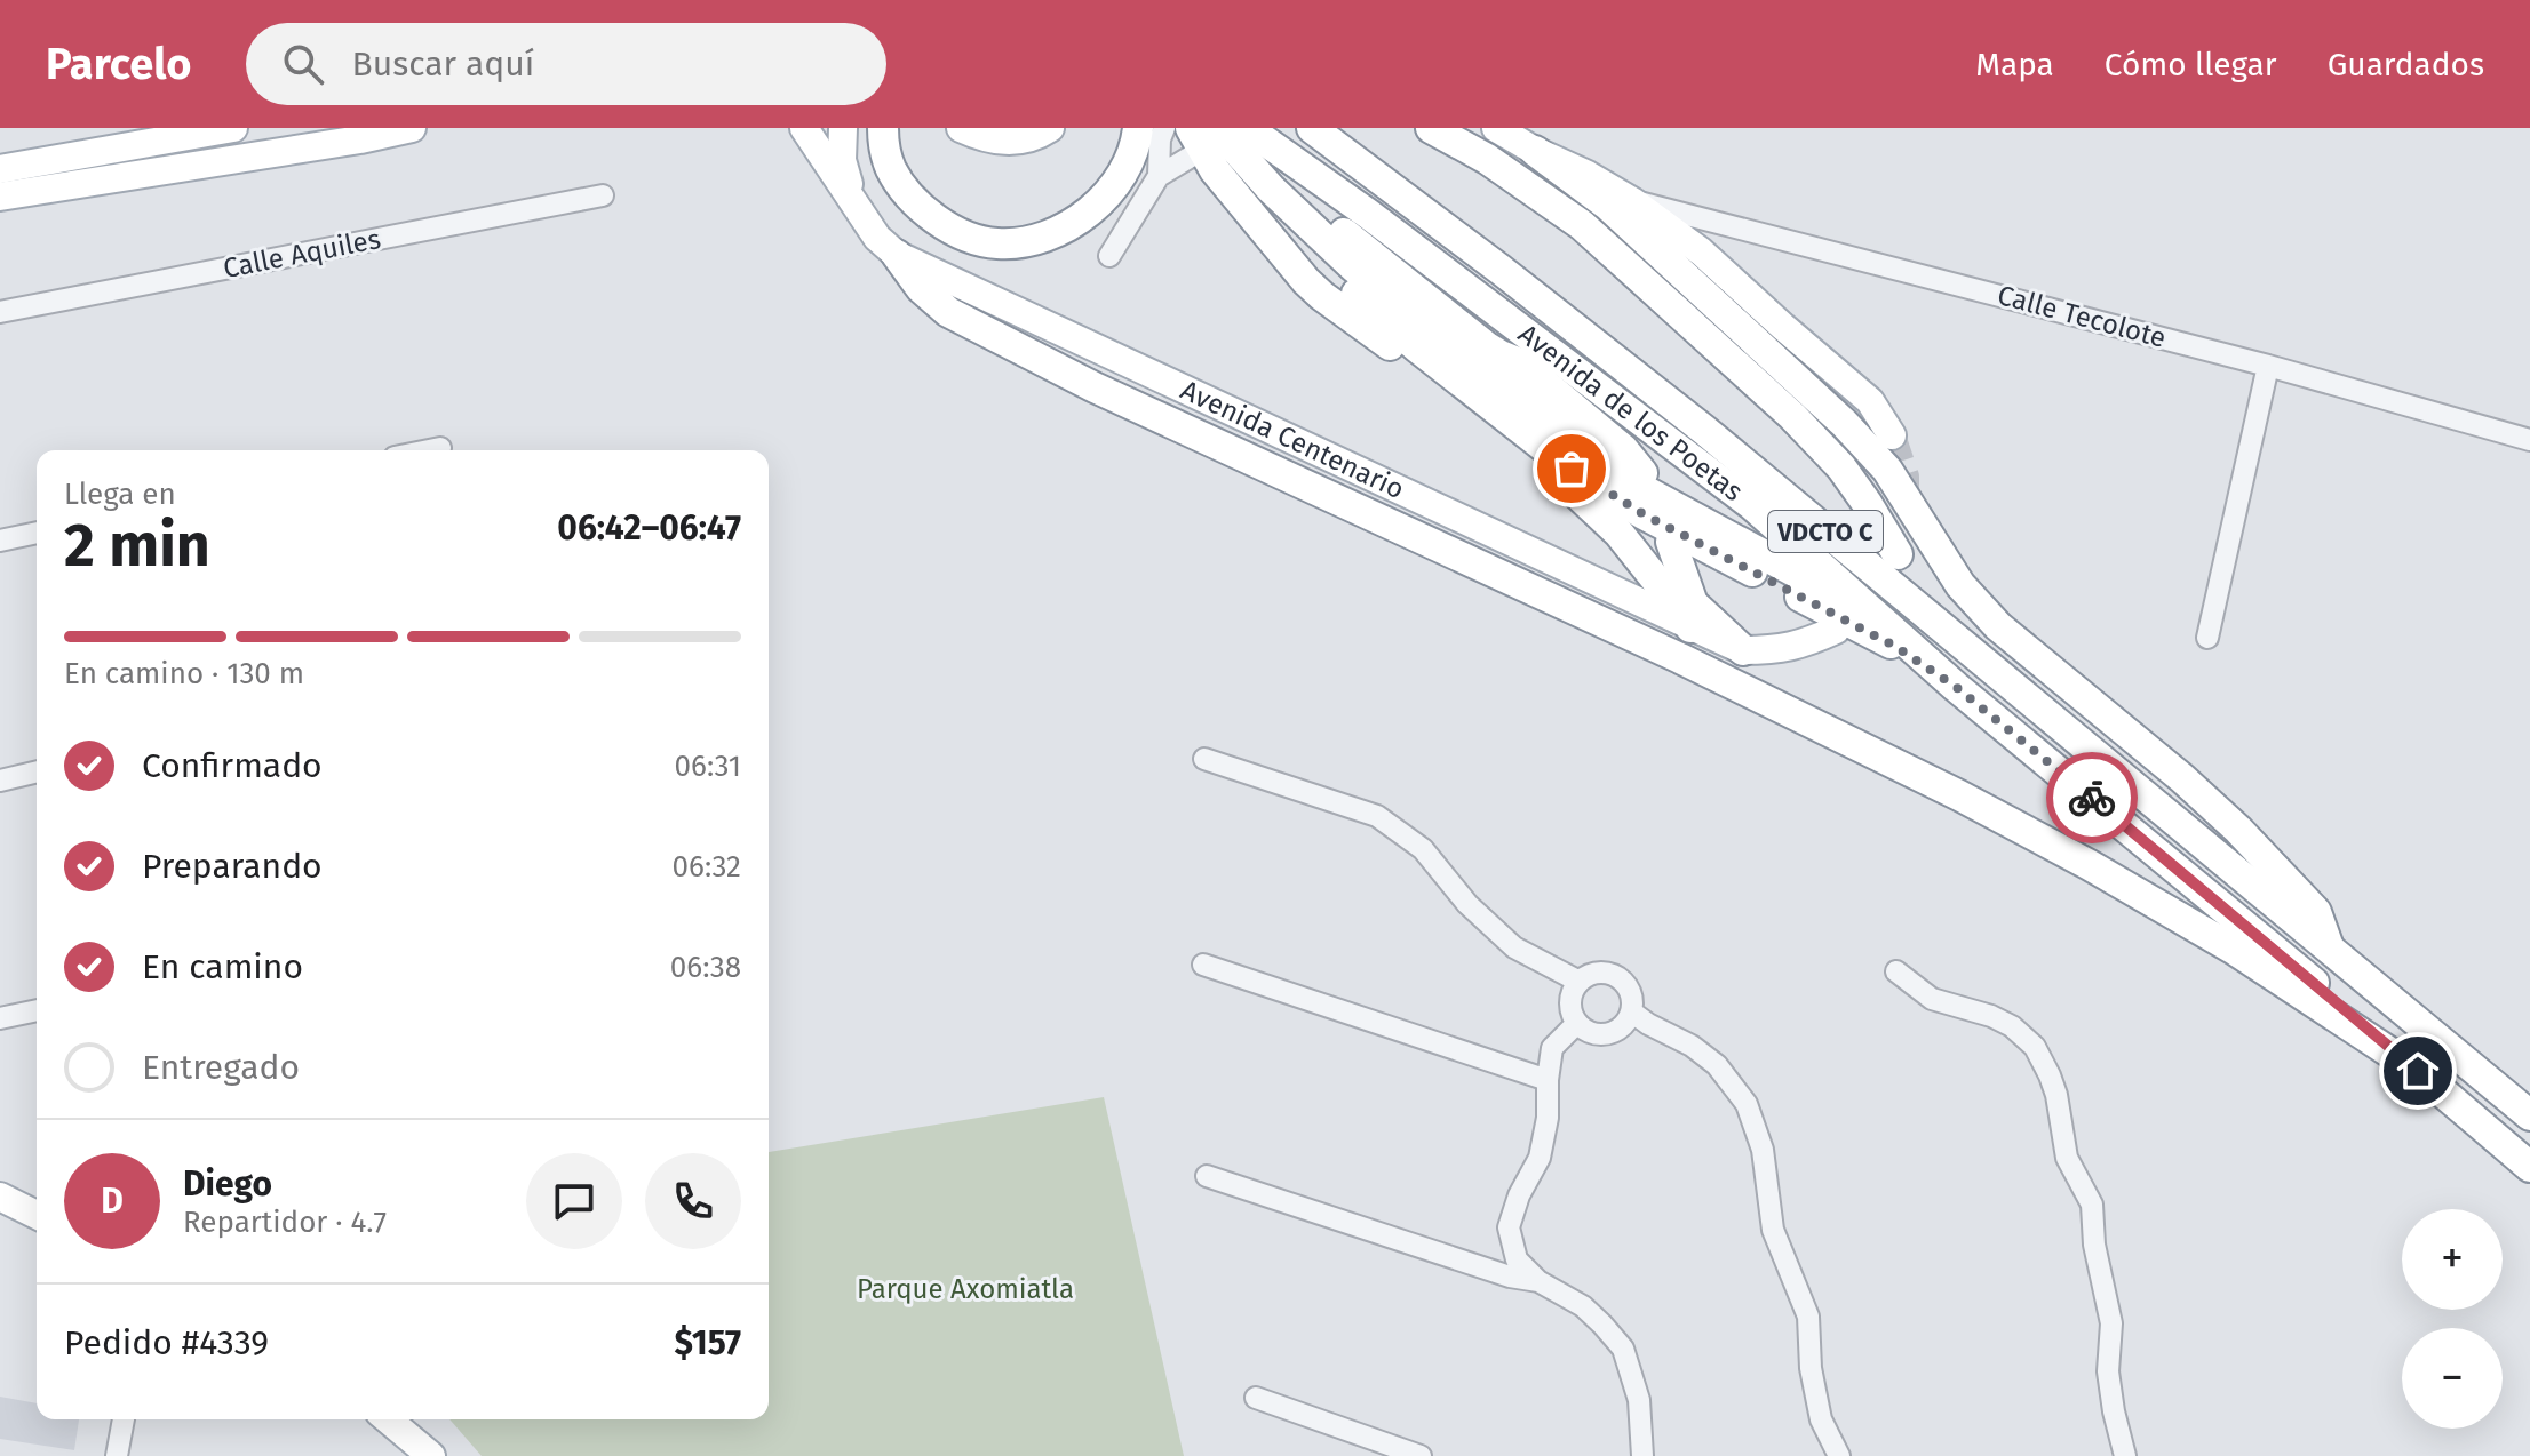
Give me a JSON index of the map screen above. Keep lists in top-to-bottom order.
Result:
{
  "streets": {
    "highway": ["Avenida de los Poetas", "VDCTO C"],
    "main road": ["Avenida Centenario"],
    "street": ["Calle Aquiles", "Calle Tecolote"]
  },
  "crossings": [
    ["Avenida de los Poetas", "VDCTO C"]
  ],
  "parks": ["Parque Axomiatla"],
  "page": {
    "header": "Parcelo",
    "search": "Buscar aquí",
    "nav": ["Mapa", "Cómo llegar", "Guardados"],
    "heading": ["2 min", "Llega en", "06:42–06:47"],
    "panel": [
      "Diego",
      "Repartidor · 4.7",
      "Pedido #4339",
      "$157"
    ],
    "bar": "En camino · 130 m",
    "list": [
      ["Confirmado", "06:31"],
      ["Preparando", "06:32"],
      ["En camino", "06:38"],
      "Entregado"
    ],
    "round": "D",
    "map_buttons": ["+", "−"]
  }
}
